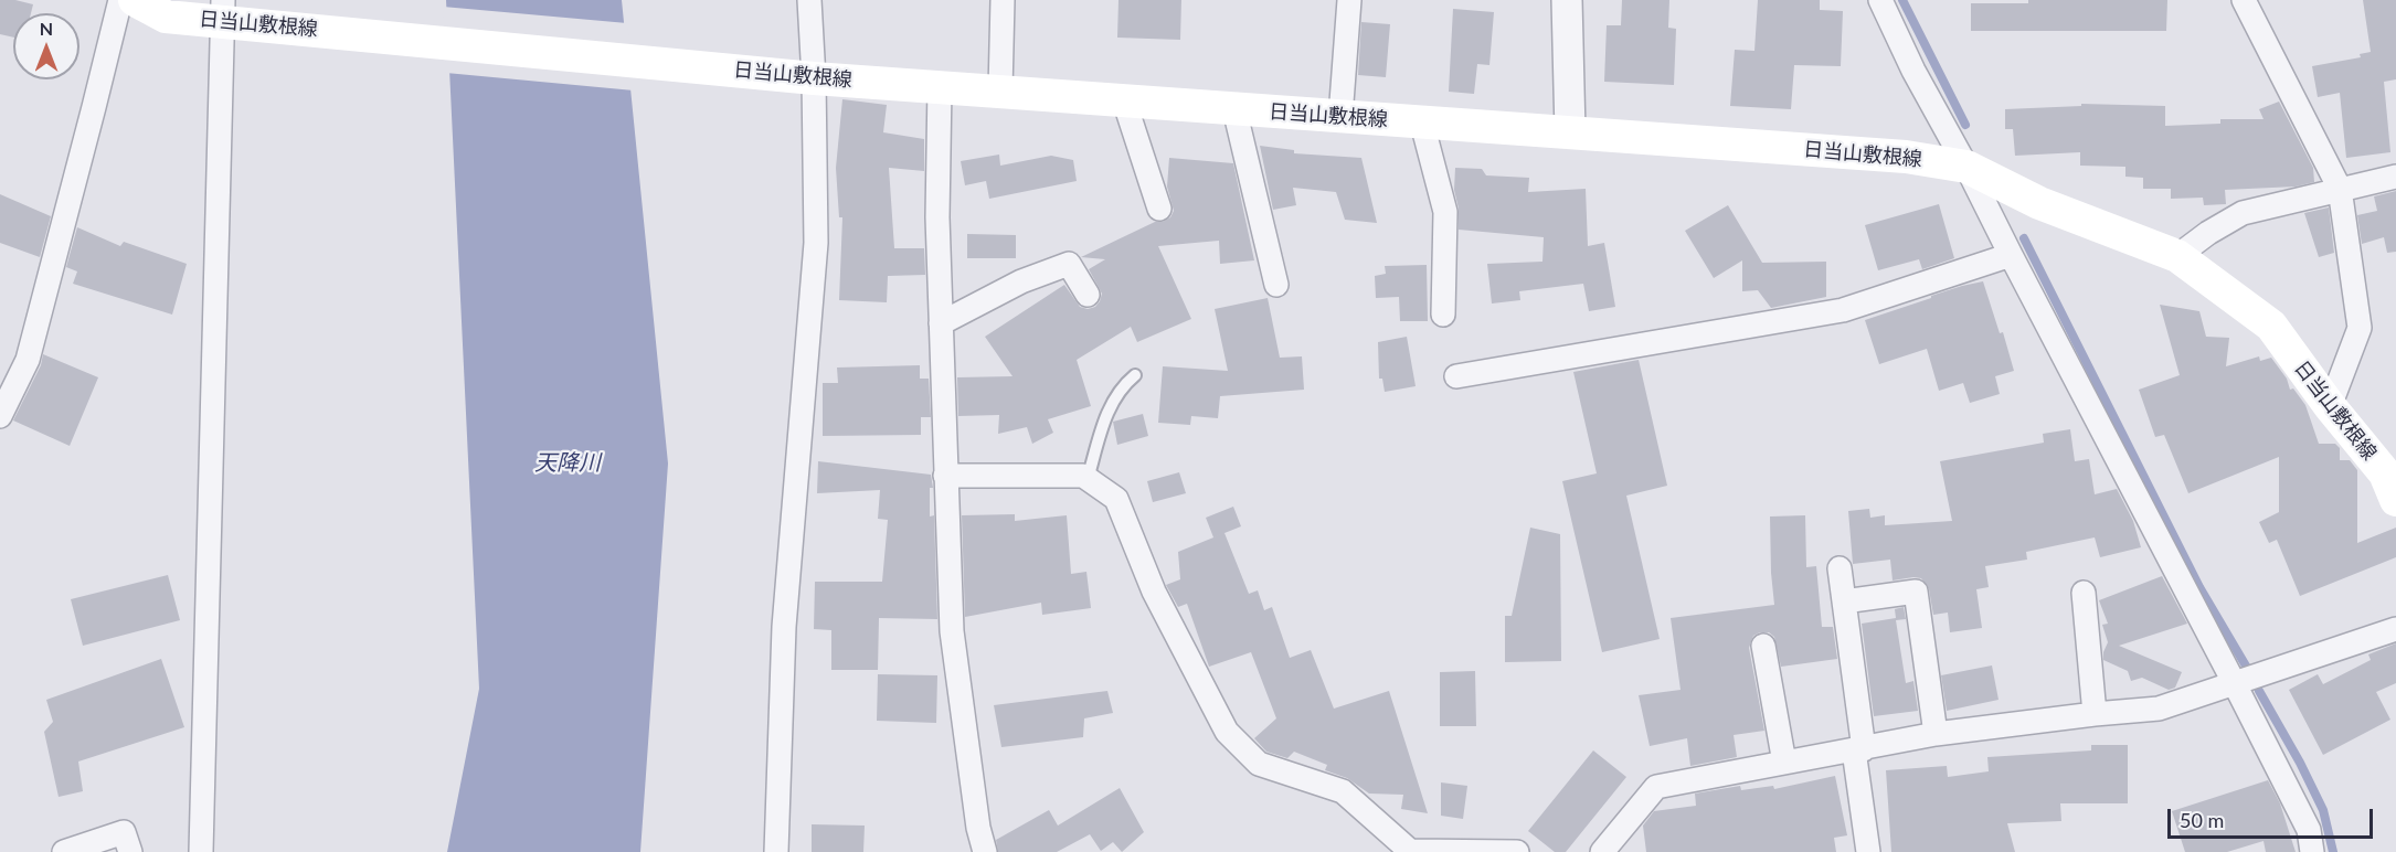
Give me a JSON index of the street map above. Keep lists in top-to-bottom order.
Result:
{
  "streets": {
    "main road": ["日当山敷根線"]
  },
  "water": ["天降川"],
  "scale_bar": "50 m",
  "north": "top"
}
